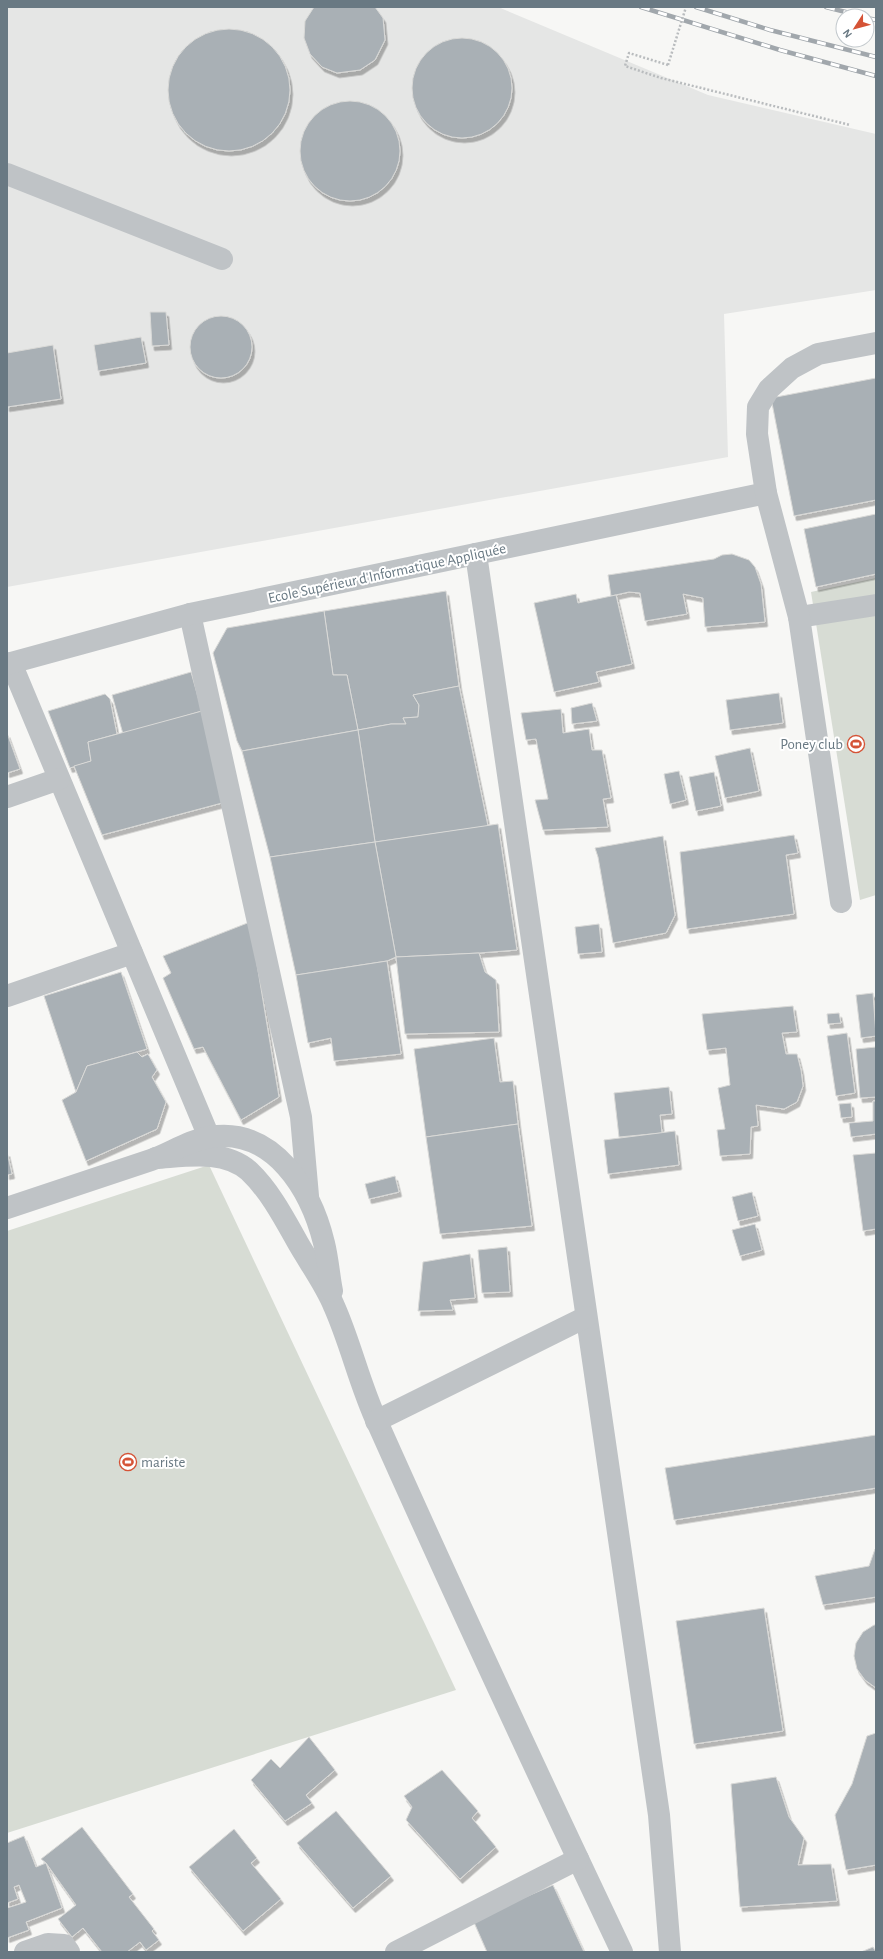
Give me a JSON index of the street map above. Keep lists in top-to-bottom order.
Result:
{
  "streets": {
    "street": ["Ecole Supérieur d'Informatique Appliquée"]
  },
  "places": {
    "sports": ["Poney club", "mariste"]
  },
  "north": "bottom left"
}
